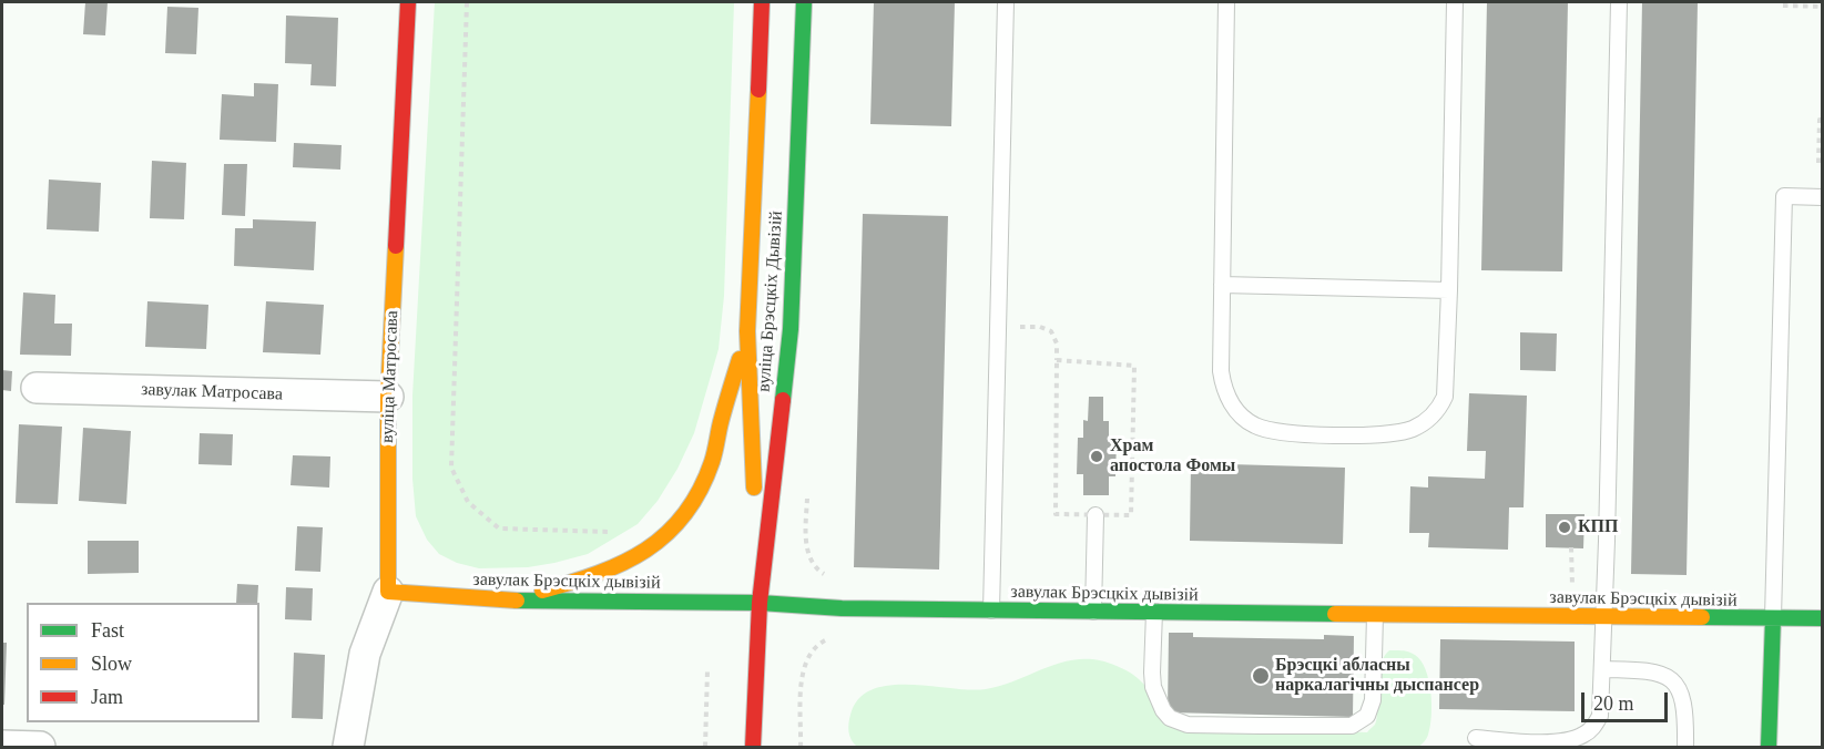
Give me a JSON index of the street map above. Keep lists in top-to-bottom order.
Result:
{
  "streets": {
    "main road": ["вуліца Брэсцкіх Дывізій", "вуліца Матросава", "завулак Брэсцкіх дывізій"],
    "street": ["завулак Матросава"]
  },
  "crossings": [
    ["вуліца Брэсцкіх Дывізій", "завулак Брэсцкіх дывізій"],
    ["вуліца Матросава", "завулак Матросава"],
    ["вуліца Матросава", "завулак Брэсцкіх дывізій"]
  ],
  "places": ["Храм апостола Фомы", "КПП", "Брэсцкі абласны наркалагічны дыспансер"],
  "legend": ["Fast", "Slow", "Jam"],
  "scale_bar": "20 m"
}
